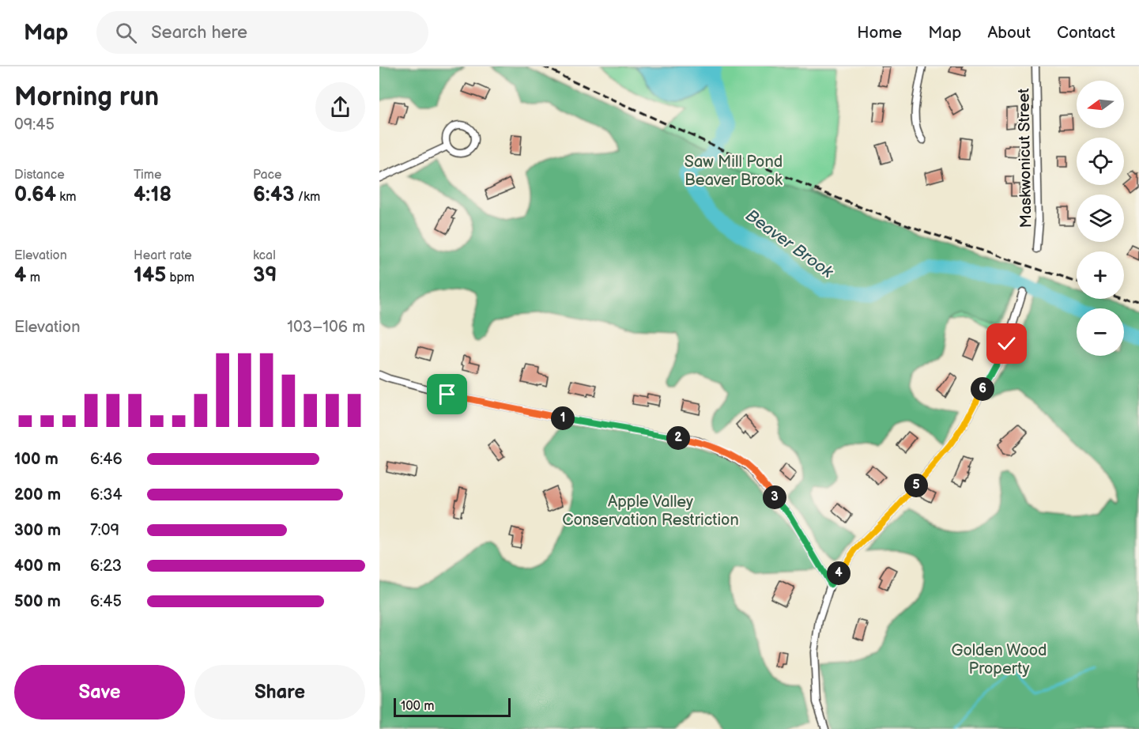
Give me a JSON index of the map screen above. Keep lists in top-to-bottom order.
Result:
{
  "streets": {
    "street": ["Maskwonicut Street"]
  },
  "water": ["Beaver Brook"],
  "parks": ["Saw Mill Pond Beaver Brook", "Apple Valley Conservation Restriction", "Golden Wood Property"],
  "scale_bar": "100 m",
  "north": "left",
  "page": {
    "header": "Map",
    "search": "Search here",
    "nav": [
      "Home",
      "Map",
      "About",
      "Contact"
    ],
    "heading": ["Morning run", "09:45"],
    "map_buttons": ["+", "−"],
    "stats": [
      ["Distance", "0.64 km"],
      ["Time", "4:18"],
      ["Pace", "6:43 /km"],
      ["Elevation", "4 m"],
      ["Heart rate", "145 bpm"],
      ["kcal", "39"]
    ],
    "chart": ["Elevation", "103–106 m"],
    "pins": [
      "6",
      "1",
      "2",
      "5",
      "3",
      "4"
    ],
    "list": [
      {
        "name": "100 m",
        "note": "6:46"
      },
      {
        "name": "200 m",
        "note": "6:34"
      },
      {
        "name": "300 m",
        "note": "7:09"
      },
      {
        "name": "400 m",
        "note": "6:23"
      },
      {
        "name": "500 m",
        "note": "6:45"
      }
    ],
    "buttons": ["Save", "Share"],
    "scale": "100 m"
  }
}
